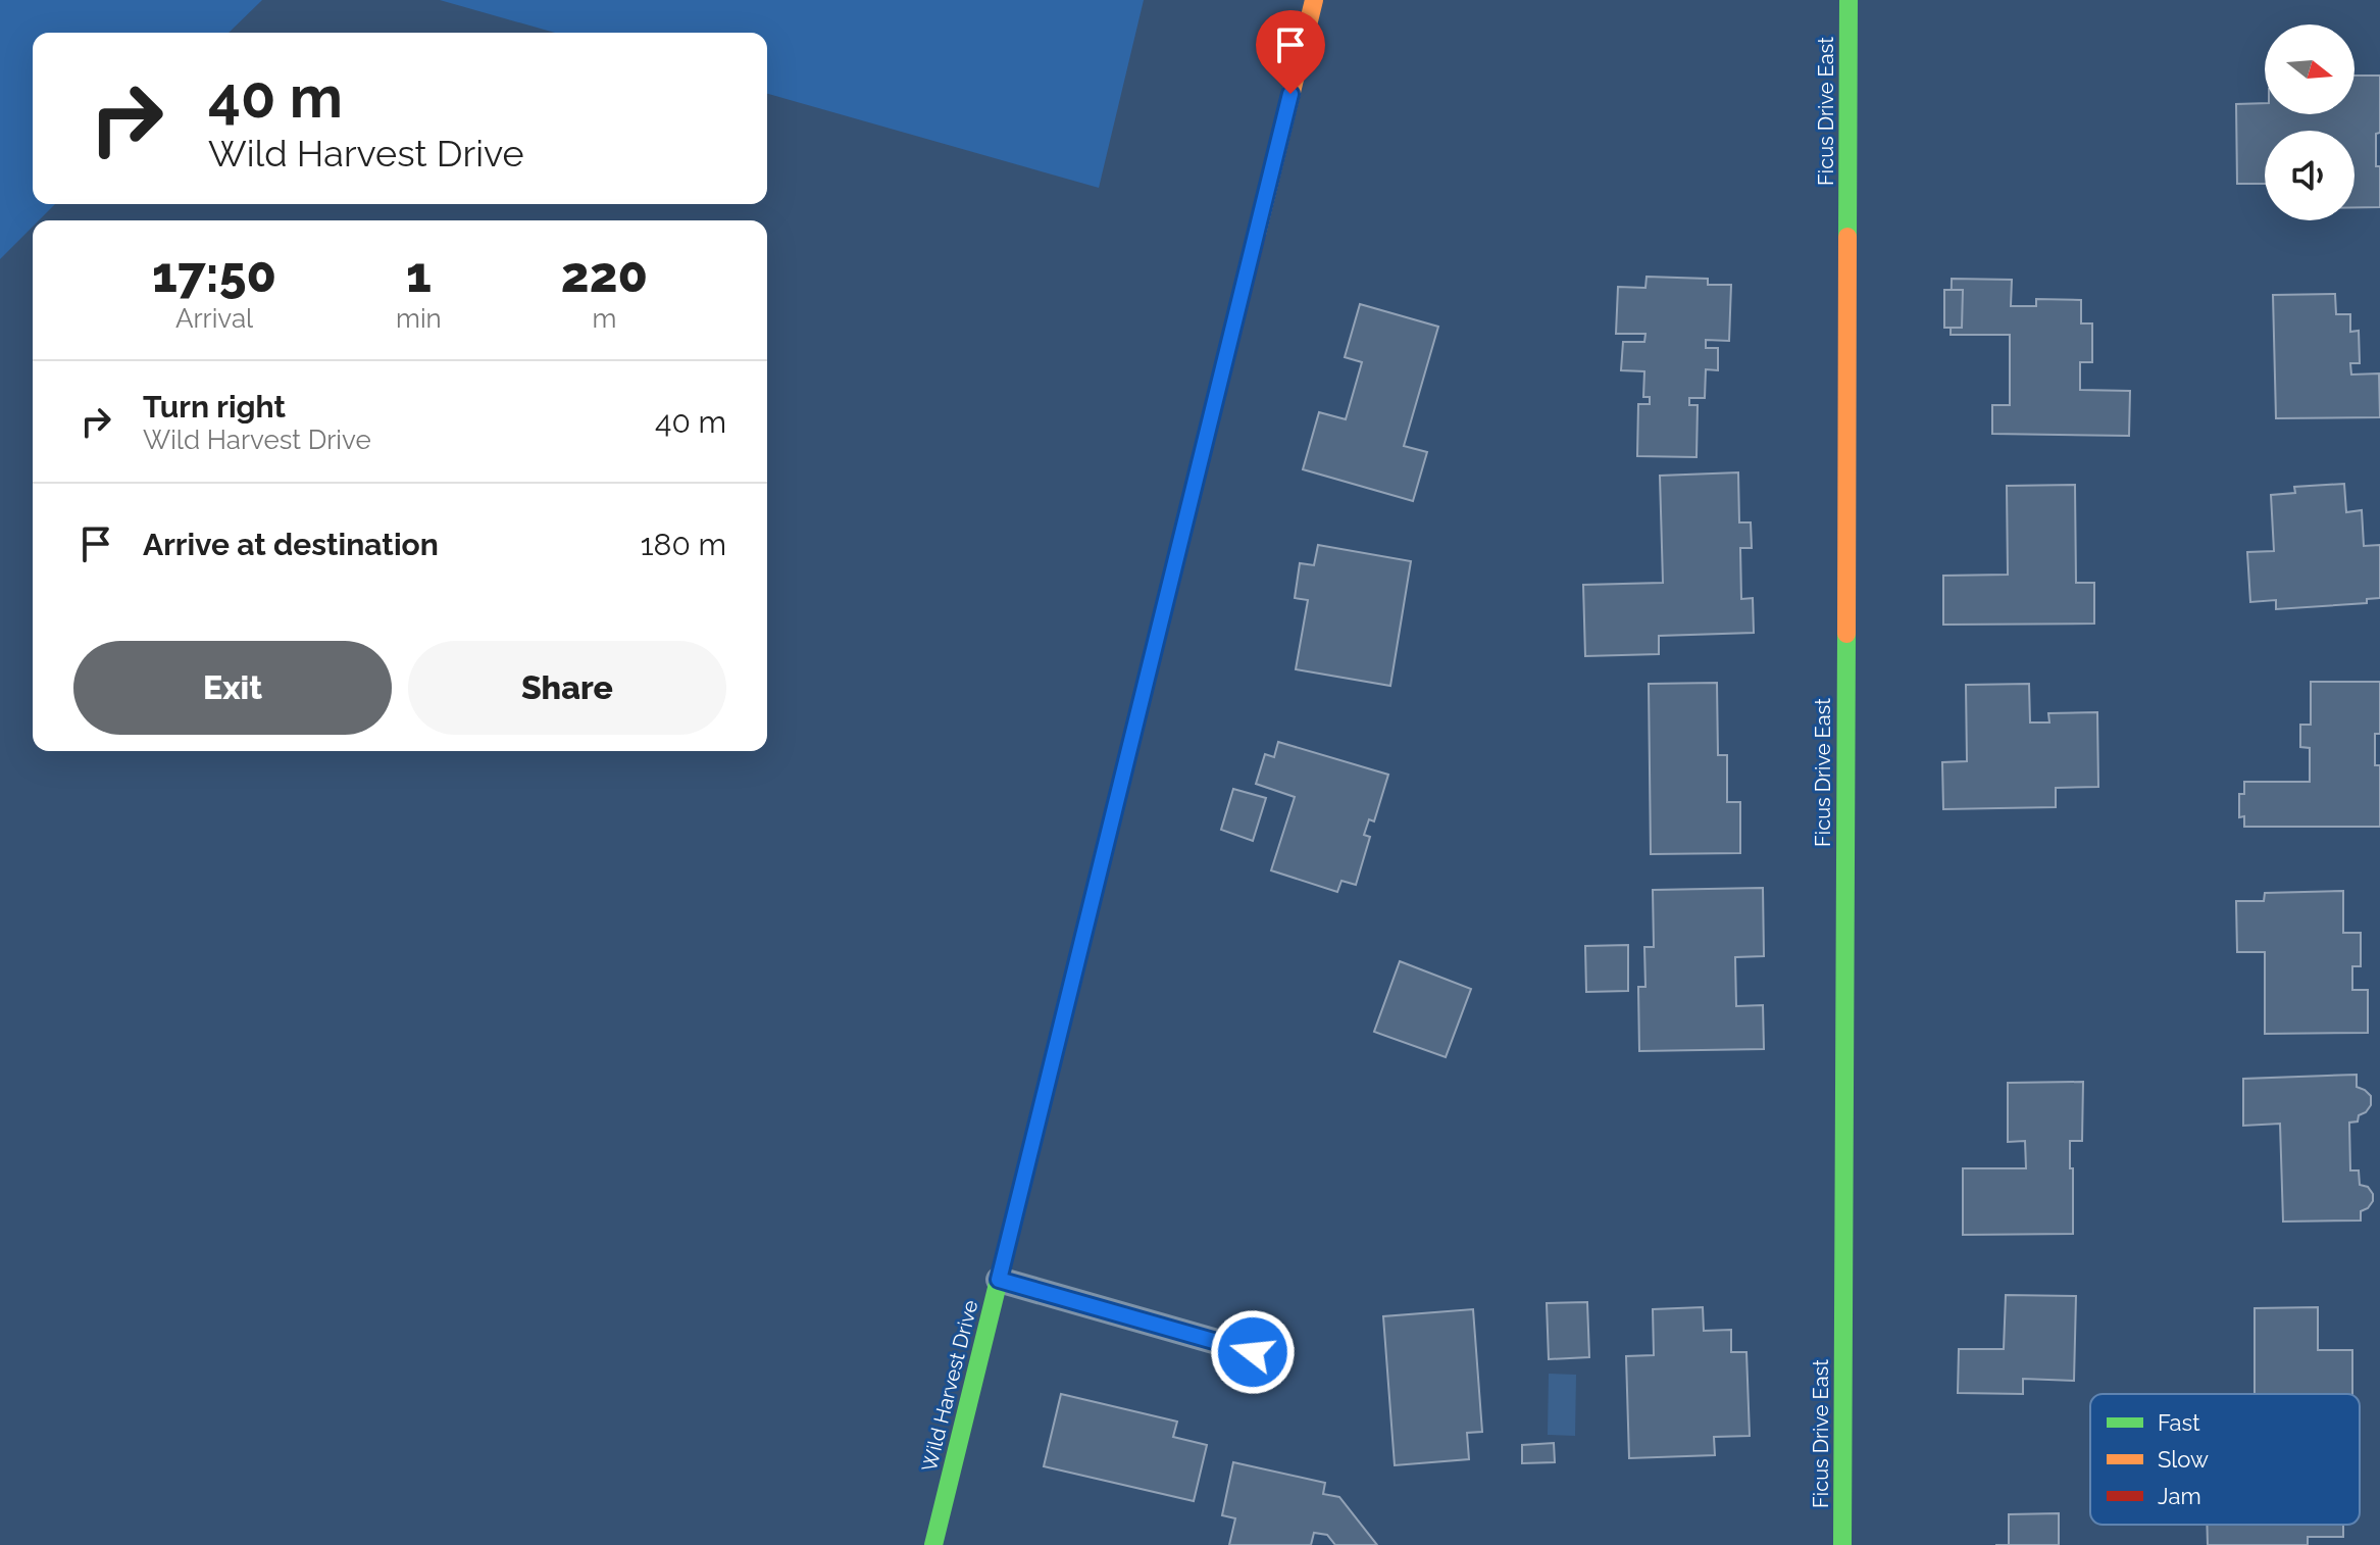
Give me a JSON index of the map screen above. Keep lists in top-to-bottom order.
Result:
{
  "streets": {
    "street": ["Ficus Drive East", "Wild Harvest Drive"]
  },
  "legend": ["Fast", "Slow", "Jam"],
  "north": "right",
  "page": {
    "turn": ["40 m", "Wild Harvest Drive"],
    "eta": [
      "17:50",
      "Arrival",
      "1",
      "min",
      "220",
      "m"
    ],
    "list": [
      {
        "name": "Turn right",
        "note": "Wild Harvest Drive",
        "value": "40 m"
      },
      {
        "name": "Arrive at destination",
        "value": "180 m"
      }
    ],
    "buttons": ["Exit", "Share"]
  }
}
